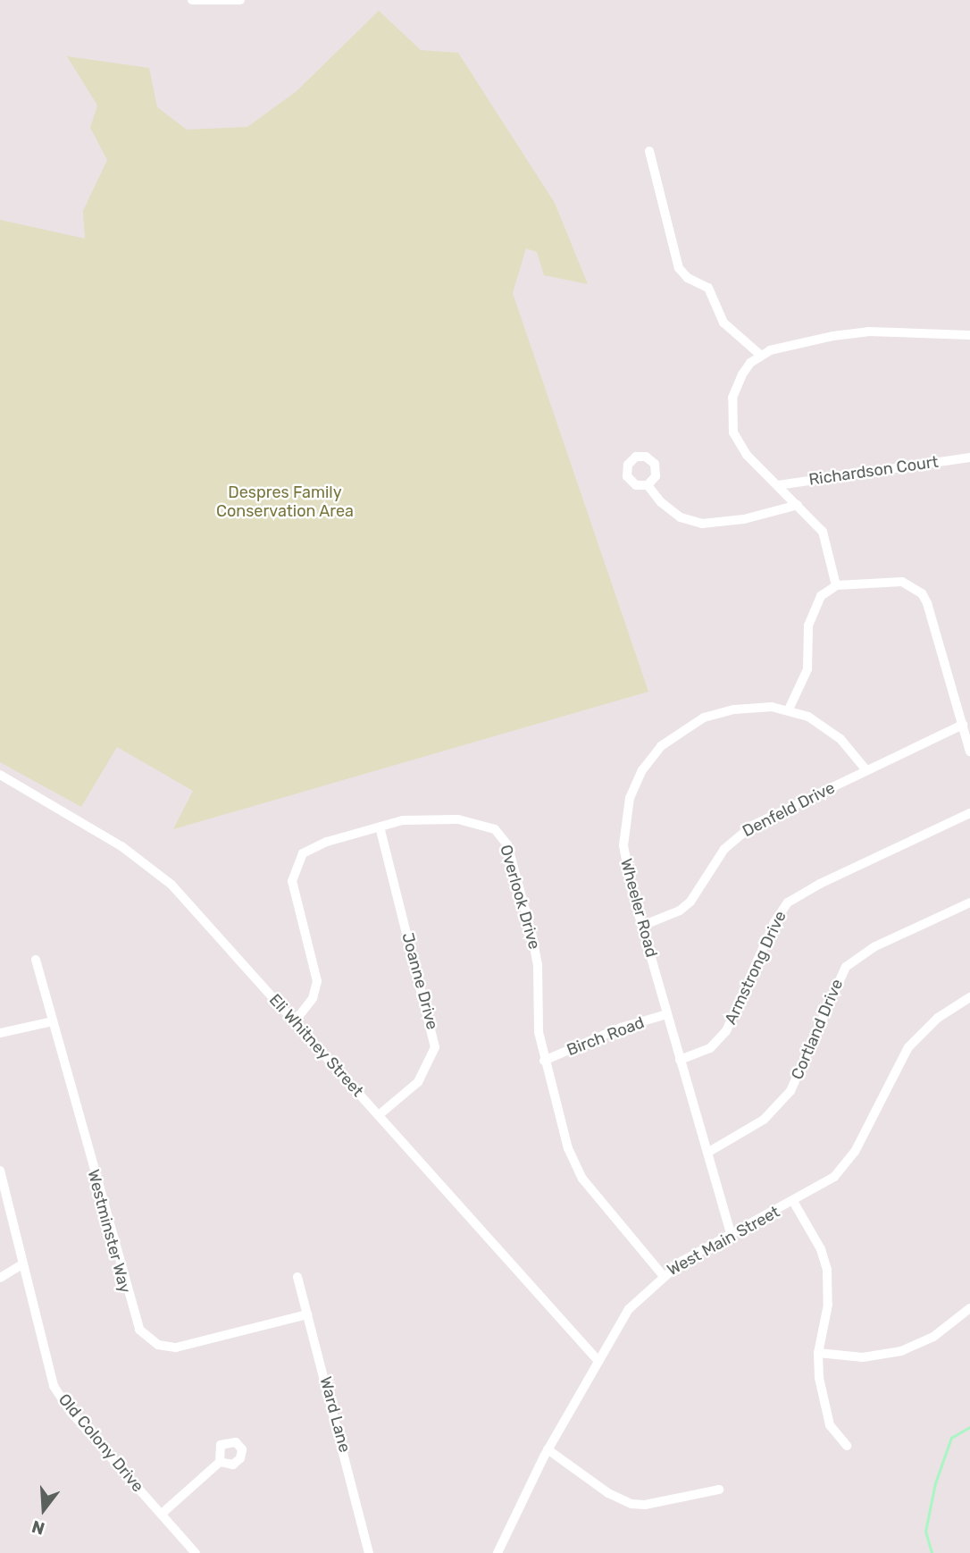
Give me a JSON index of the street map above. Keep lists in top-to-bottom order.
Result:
{
  "streets": {
    "street": [
      "Richardson Court",
      "Denfeld Drive",
      "Overlook Drive",
      "Wheeler Road",
      "Armstrong Drive",
      "Joanne Drive",
      "Cortland Drive",
      "Birch Road",
      "Eli Whitney Street",
      "Westminster Way",
      "West Main Street",
      "Ward Lane",
      "Old Colony Drive"
    ]
  },
  "crossings": [
    ["Denfeld Drive", "Wheeler Road"],
    ["Overlook Drive", "Joanne Drive"],
    ["Overlook Drive", "Birch Road"],
    ["Overlook Drive", "Eli Whitney Street"],
    ["Overlook Drive", "West Main Street"],
    ["Wheeler Road", "Armstrong Drive"],
    ["Wheeler Road", "Cortland Drive"],
    ["Wheeler Road", "Birch Road"],
    ["Wheeler Road", "West Main Street"],
    ["Joanne Drive", "Eli Whitney Street"],
    ["Eli Whitney Street", "West Main Street"],
    ["Westminster Way", "Ward Lane"]
  ],
  "parks": ["Despres Family Conservation Area"],
  "north": "bottom"
}
